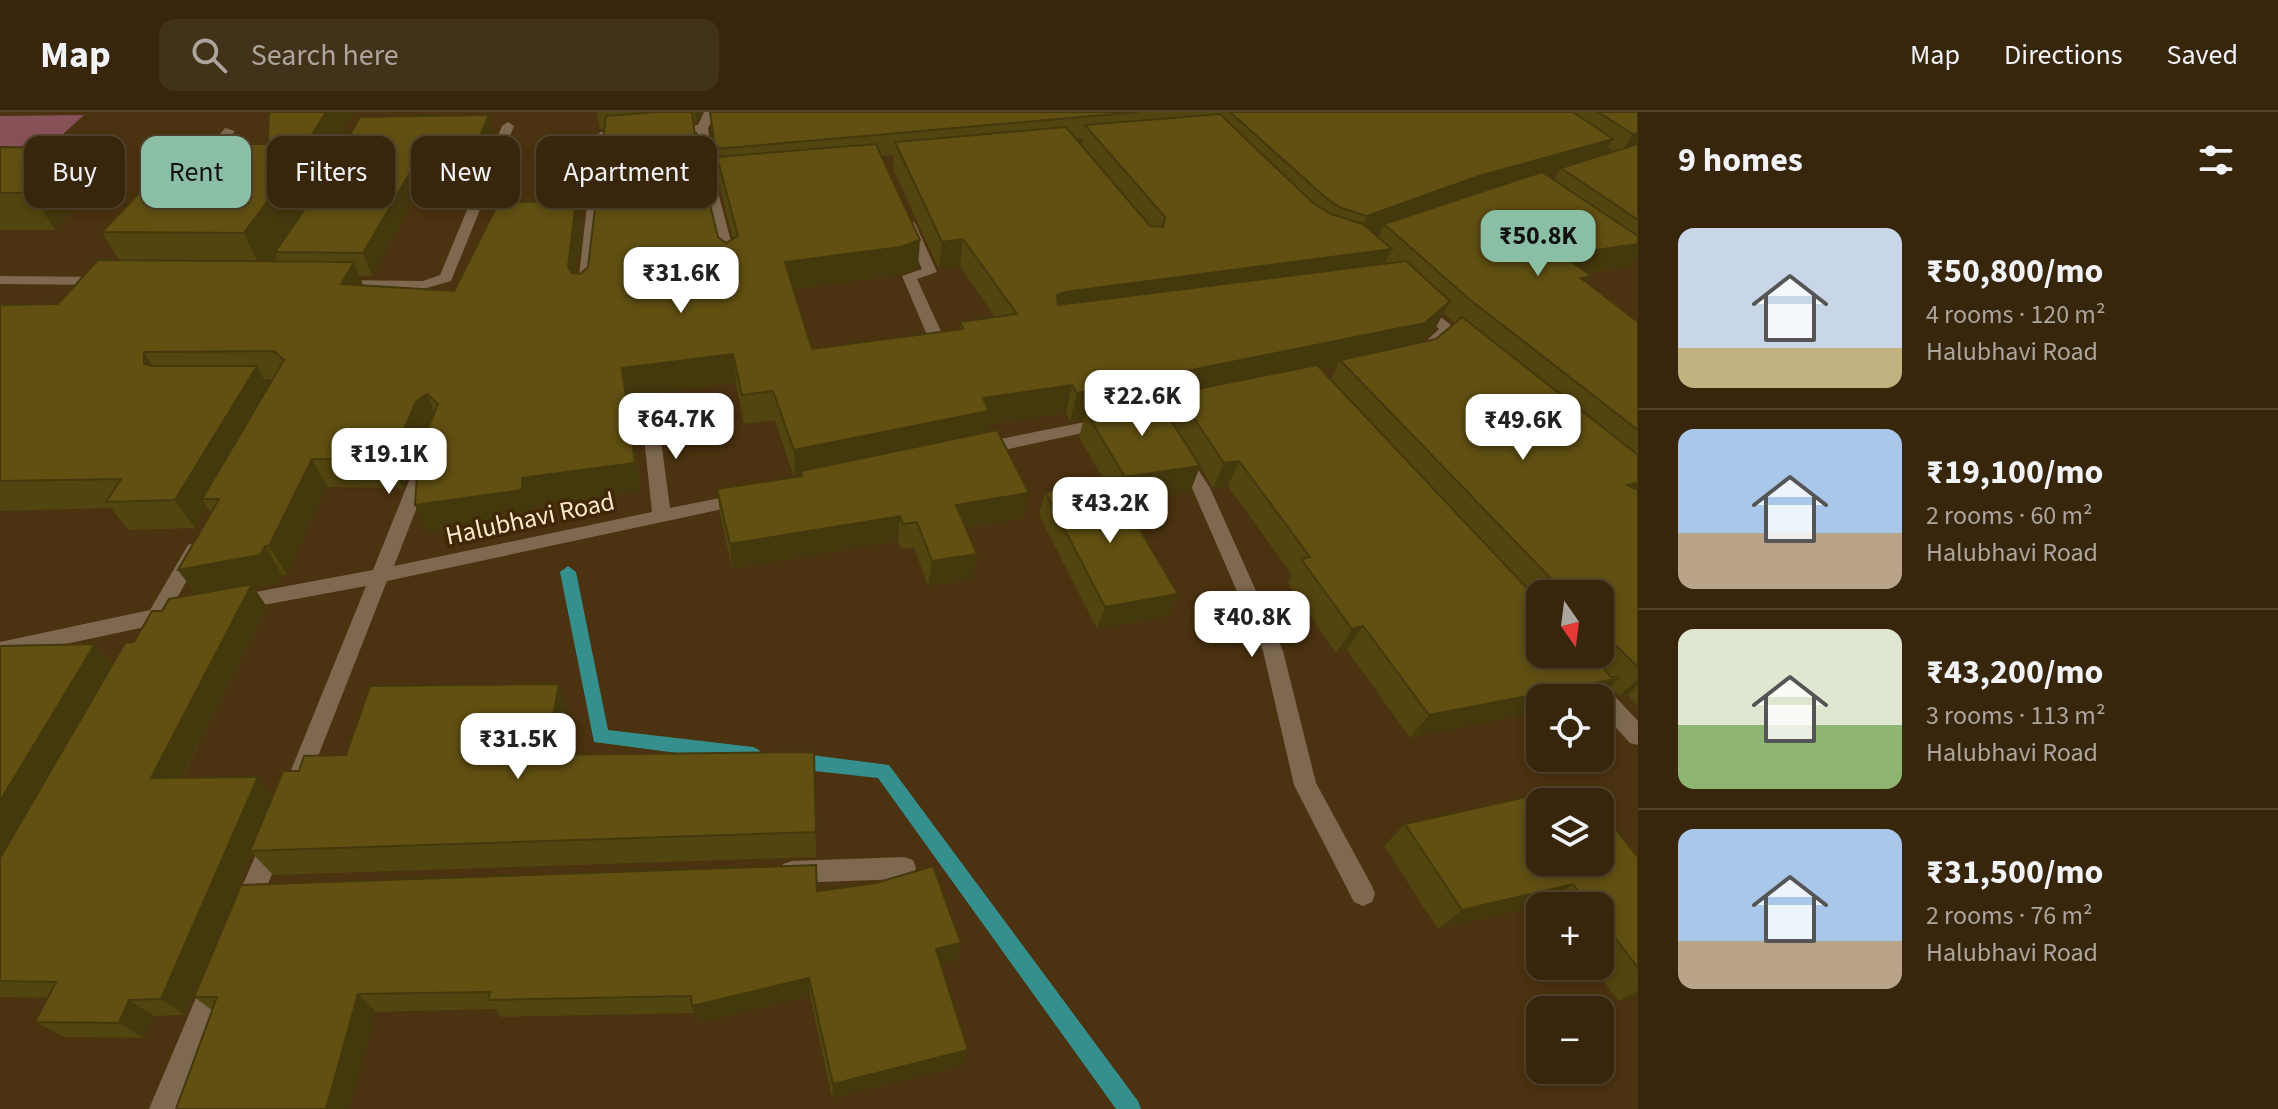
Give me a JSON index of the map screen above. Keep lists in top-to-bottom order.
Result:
{
  "streets": {
    "street": ["Halubhavi Road"]
  },
  "north": "bottom",
  "page": {
    "header": "Map",
    "search": "Search here",
    "nav": ["Map", "Directions", "Saved"],
    "heading": "9 homes",
    "chip": [
      "Buy",
      "Rent",
      "Filters",
      "New",
      "Apartment"
    ],
    "list": [
      {
        "name": "₹50,800/mo",
        "note": "4 rooms · 120 m² · Halubhavi Road"
      },
      {
        "name": "₹19,100/mo",
        "note": "2 rooms · 60 m² · Halubhavi Road"
      },
      {
        "name": "₹43,200/mo",
        "note": "3 rooms · 113 m² · Halubhavi Road"
      },
      {
        "name": "₹31,500/mo",
        "note": "2 rooms · 76 m² · Halubhavi Road"
      }
    ],
    "price": [
      "₹50.8K",
      "₹31.6K",
      "₹22.6K",
      "₹64.7K",
      "₹49.6K",
      "₹19.1K",
      "₹43.2K",
      "₹40.8K",
      "₹31.5K"
    ],
    "map_buttons": ["+", "−"]
  }
}
